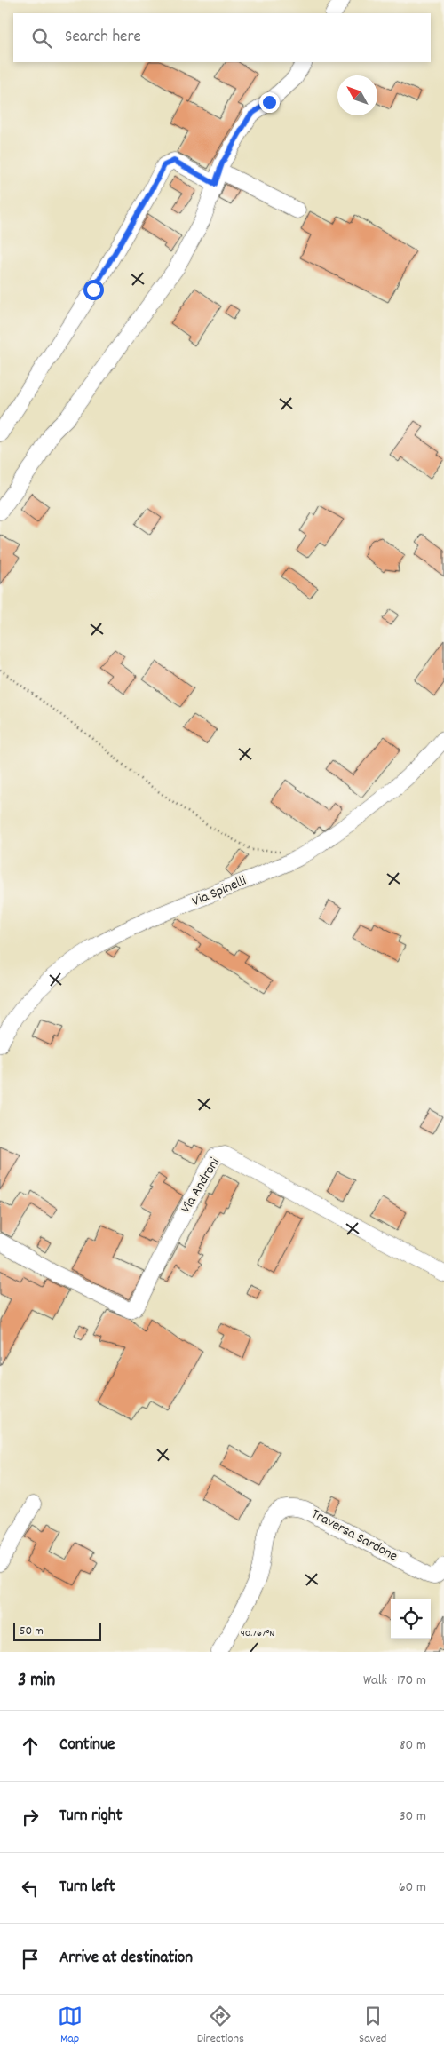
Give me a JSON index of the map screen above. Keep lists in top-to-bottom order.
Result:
{
  "streets": {
    "street": ["Via Spinelli", "Via Androni", "Traversa Sardone"]
  },
  "scale_bar": "50 m",
  "north": "top left",
  "page": {
    "search": "Search here",
    "scale": "50 m",
    "heading": ["3 min", "Walk · 170 m"],
    "list": [
      ["Continue", "80 m"],
      ["Turn right", "30 m"],
      ["Turn left", "60 m"],
      "Arrive at destination"
    ],
    "nav": ["Map", "Directions", "Saved"]
  },
  "coordinates": ["40.767°N"]
}
